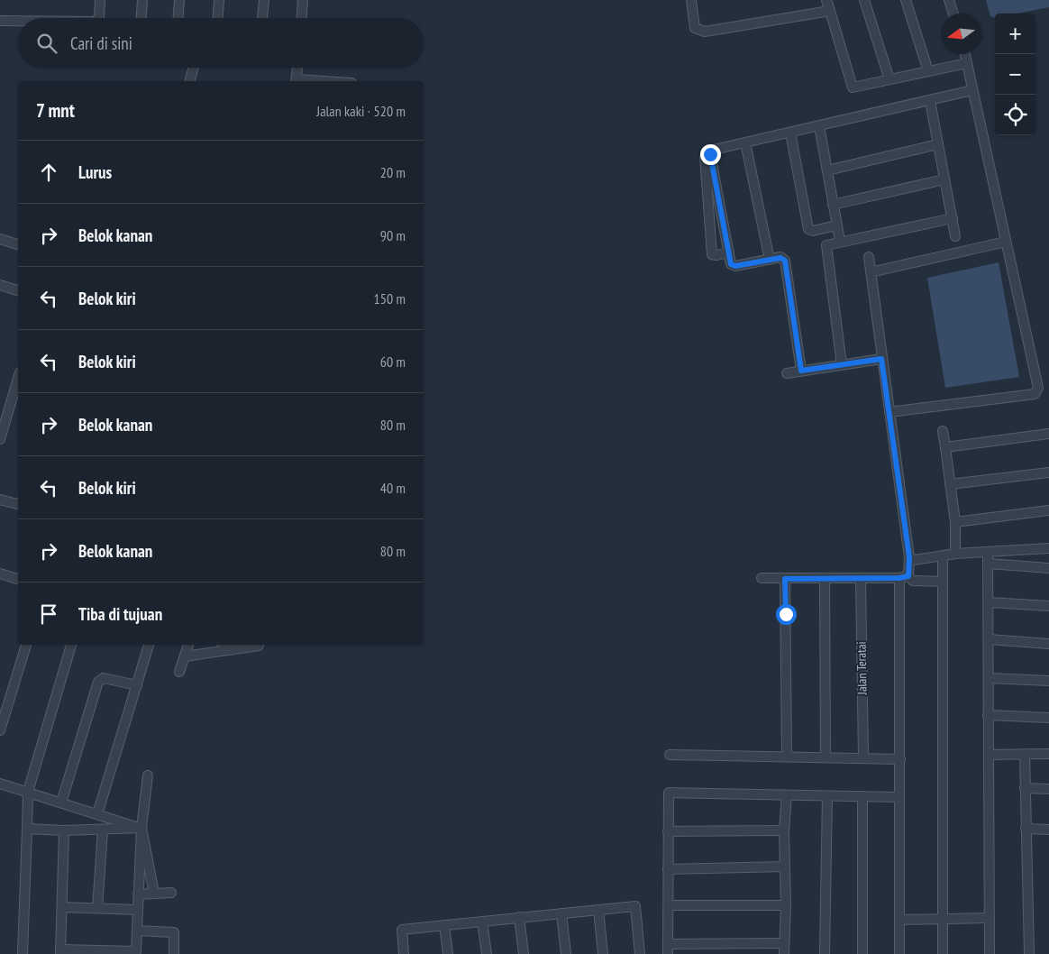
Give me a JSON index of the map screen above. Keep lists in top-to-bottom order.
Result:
{
  "streets": {
    "street": ["Jalan Teratai"]
  },
  "north": "left",
  "page": {
    "map_buttons": ["+", "−"],
    "search": "Cari di sini",
    "heading": ["7 mnt", "Jalan kaki · 520 m"],
    "list": [
      ["Lurus", "20 m"],
      ["Belok kanan", "90 m"],
      ["Belok kiri", "150 m"],
      ["Belok kiri", "60 m"],
      ["Belok kanan", "80 m"],
      ["Belok kiri", "40 m"],
      ["Belok kanan", "80 m"],
      "Tiba di tujuan"
    ]
  }
}
